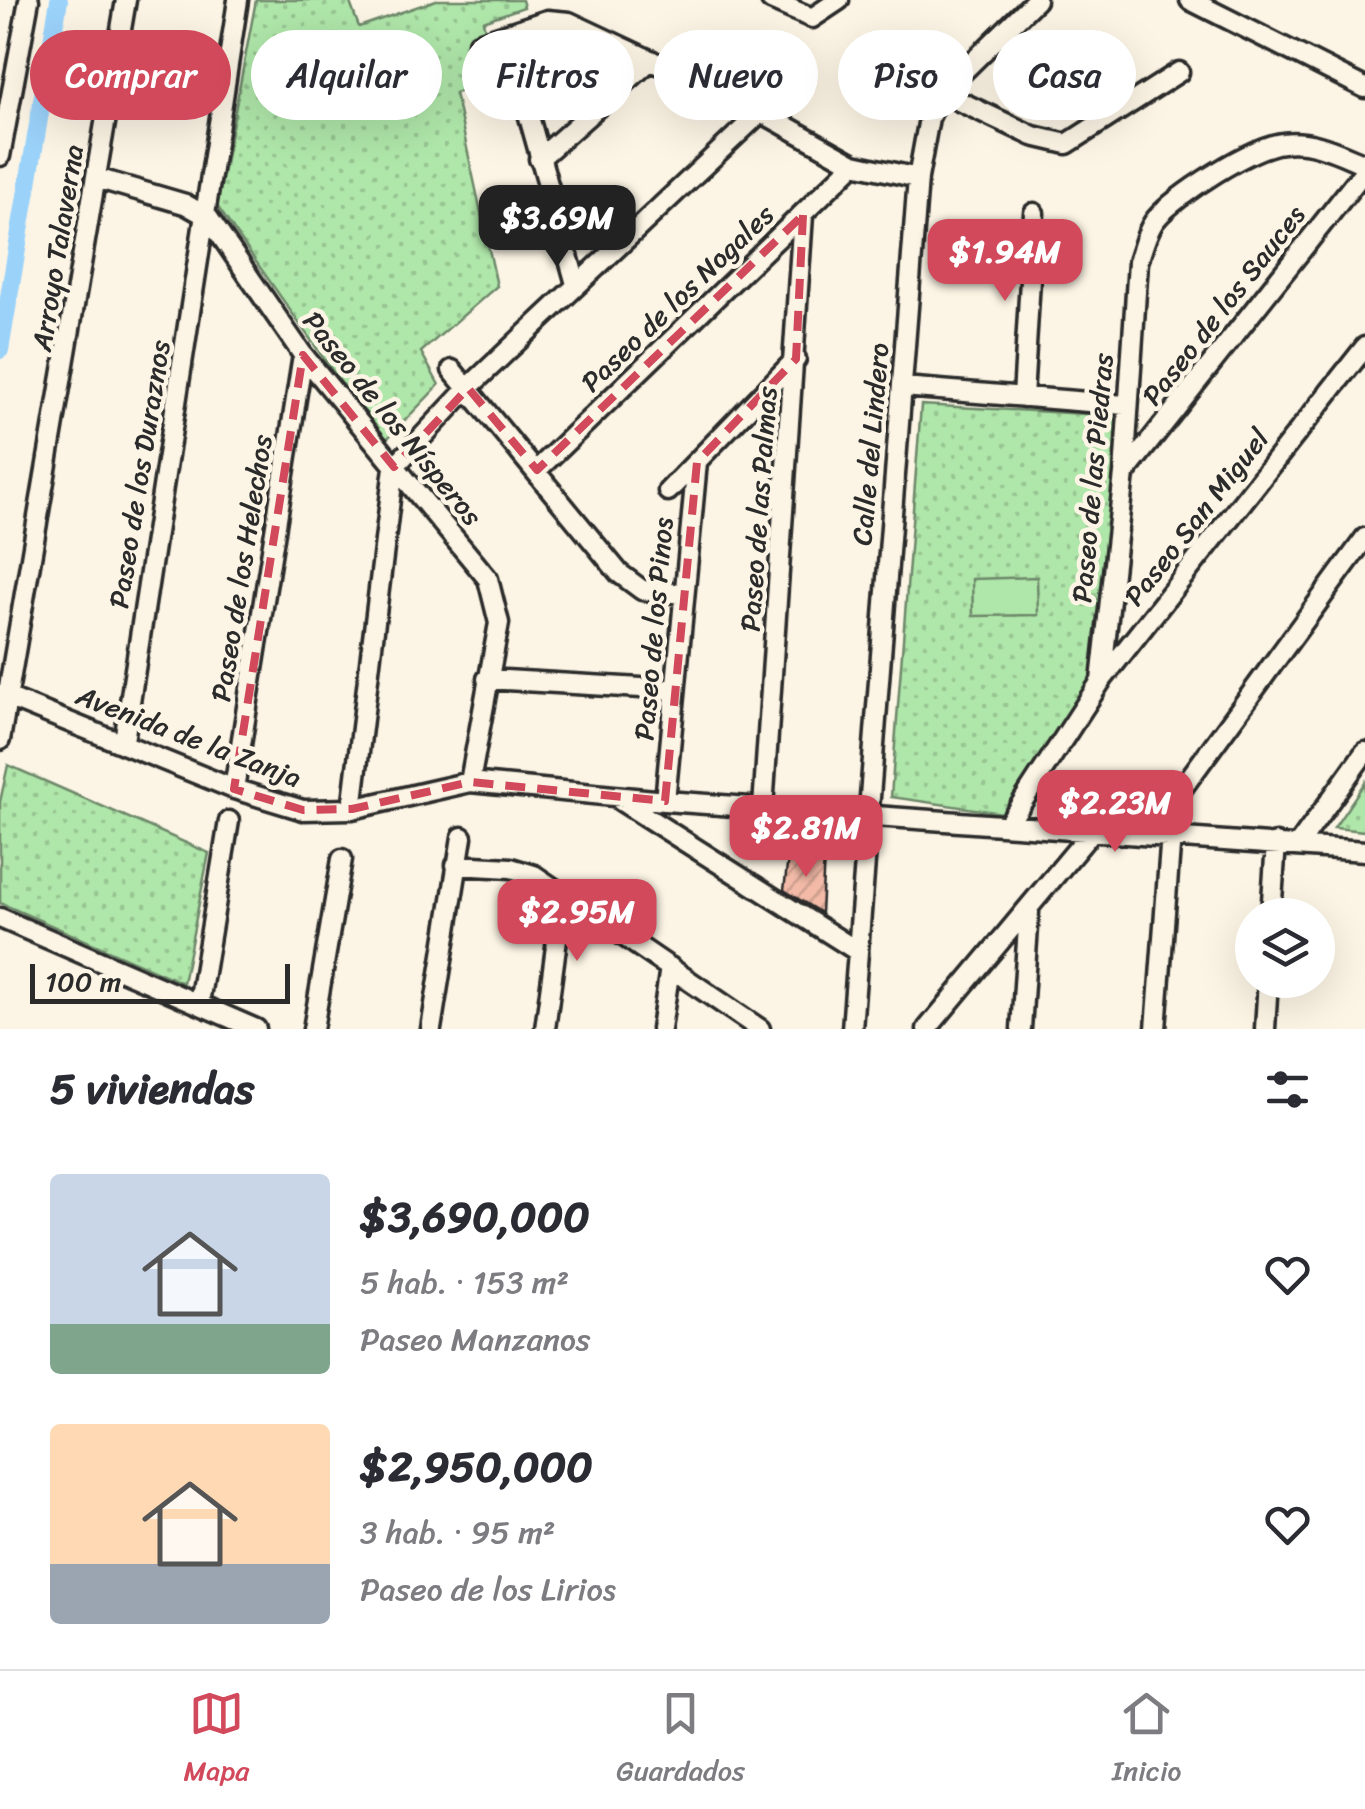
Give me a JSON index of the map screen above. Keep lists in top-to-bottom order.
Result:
{
  "streets": {
    "street": [
      "Arroyo Talaverna",
      "Paseo de los Nogales",
      "Paseo de los Sauces",
      "Paseo de los Nísperos",
      "Calle del Lindero",
      "Paseo de los Duraznos",
      "Paseo de las Piedras",
      "Paseo de las Palmas",
      "Paseo San Miguel",
      "Paseo de los Helechos",
      "Paseo de los Pinos",
      "Avenida de la Zanja"
    ]
  },
  "crossings": [
    ["Arroyo Talaverna", "Avenida de la Zanja"],
    ["Paseo de los Nogales", "Paseo de las Palmas"],
    ["Paseo de los Sauces", "Paseo de las Piedras"],
    ["Paseo de los Nísperos", "Paseo de los Duraznos"],
    ["Paseo de los Nísperos", "Paseo de los Helechos"],
    ["Paseo de los Nísperos", "Avenida de la Zanja"],
    ["Calle del Lindero", "Avenida de la Zanja"],
    ["Paseo de los Duraznos", "Avenida de la Zanja"],
    ["Paseo de las Piedras", "Paseo San Miguel"],
    ["Paseo de las Palmas", "Paseo de los Pinos"],
    ["Paseo de las Palmas", "Avenida de la Zanja"],
    ["Paseo San Miguel", "Avenida de la Zanja"],
    ["Paseo de los Helechos", "Avenida de la Zanja"],
    ["Paseo de los Pinos", "Avenida de la Zanja"]
  ],
  "scale_bar": "100 m",
  "page": {
    "chip": [
      "Comprar",
      "Alquilar",
      "Filtros",
      "Nuevo",
      "Piso",
      "Casa"
    ],
    "price": [
      "$3.69M",
      "$1.94M",
      "$2.23M",
      "$2.81M",
      "$2.95M"
    ],
    "scale": "100 m",
    "heading": "5 viviendas",
    "list": [
      {
        "name": "$3,690,000",
        "note": "5 hab. · 153 m² · Paseo Manzanos"
      },
      {
        "name": "$2,950,000",
        "note": "3 hab. · 95 m² · Paseo de los Lirios"
      }
    ],
    "tabs": ["Mapa", "Guardados", "Inicio"]
  }
}
